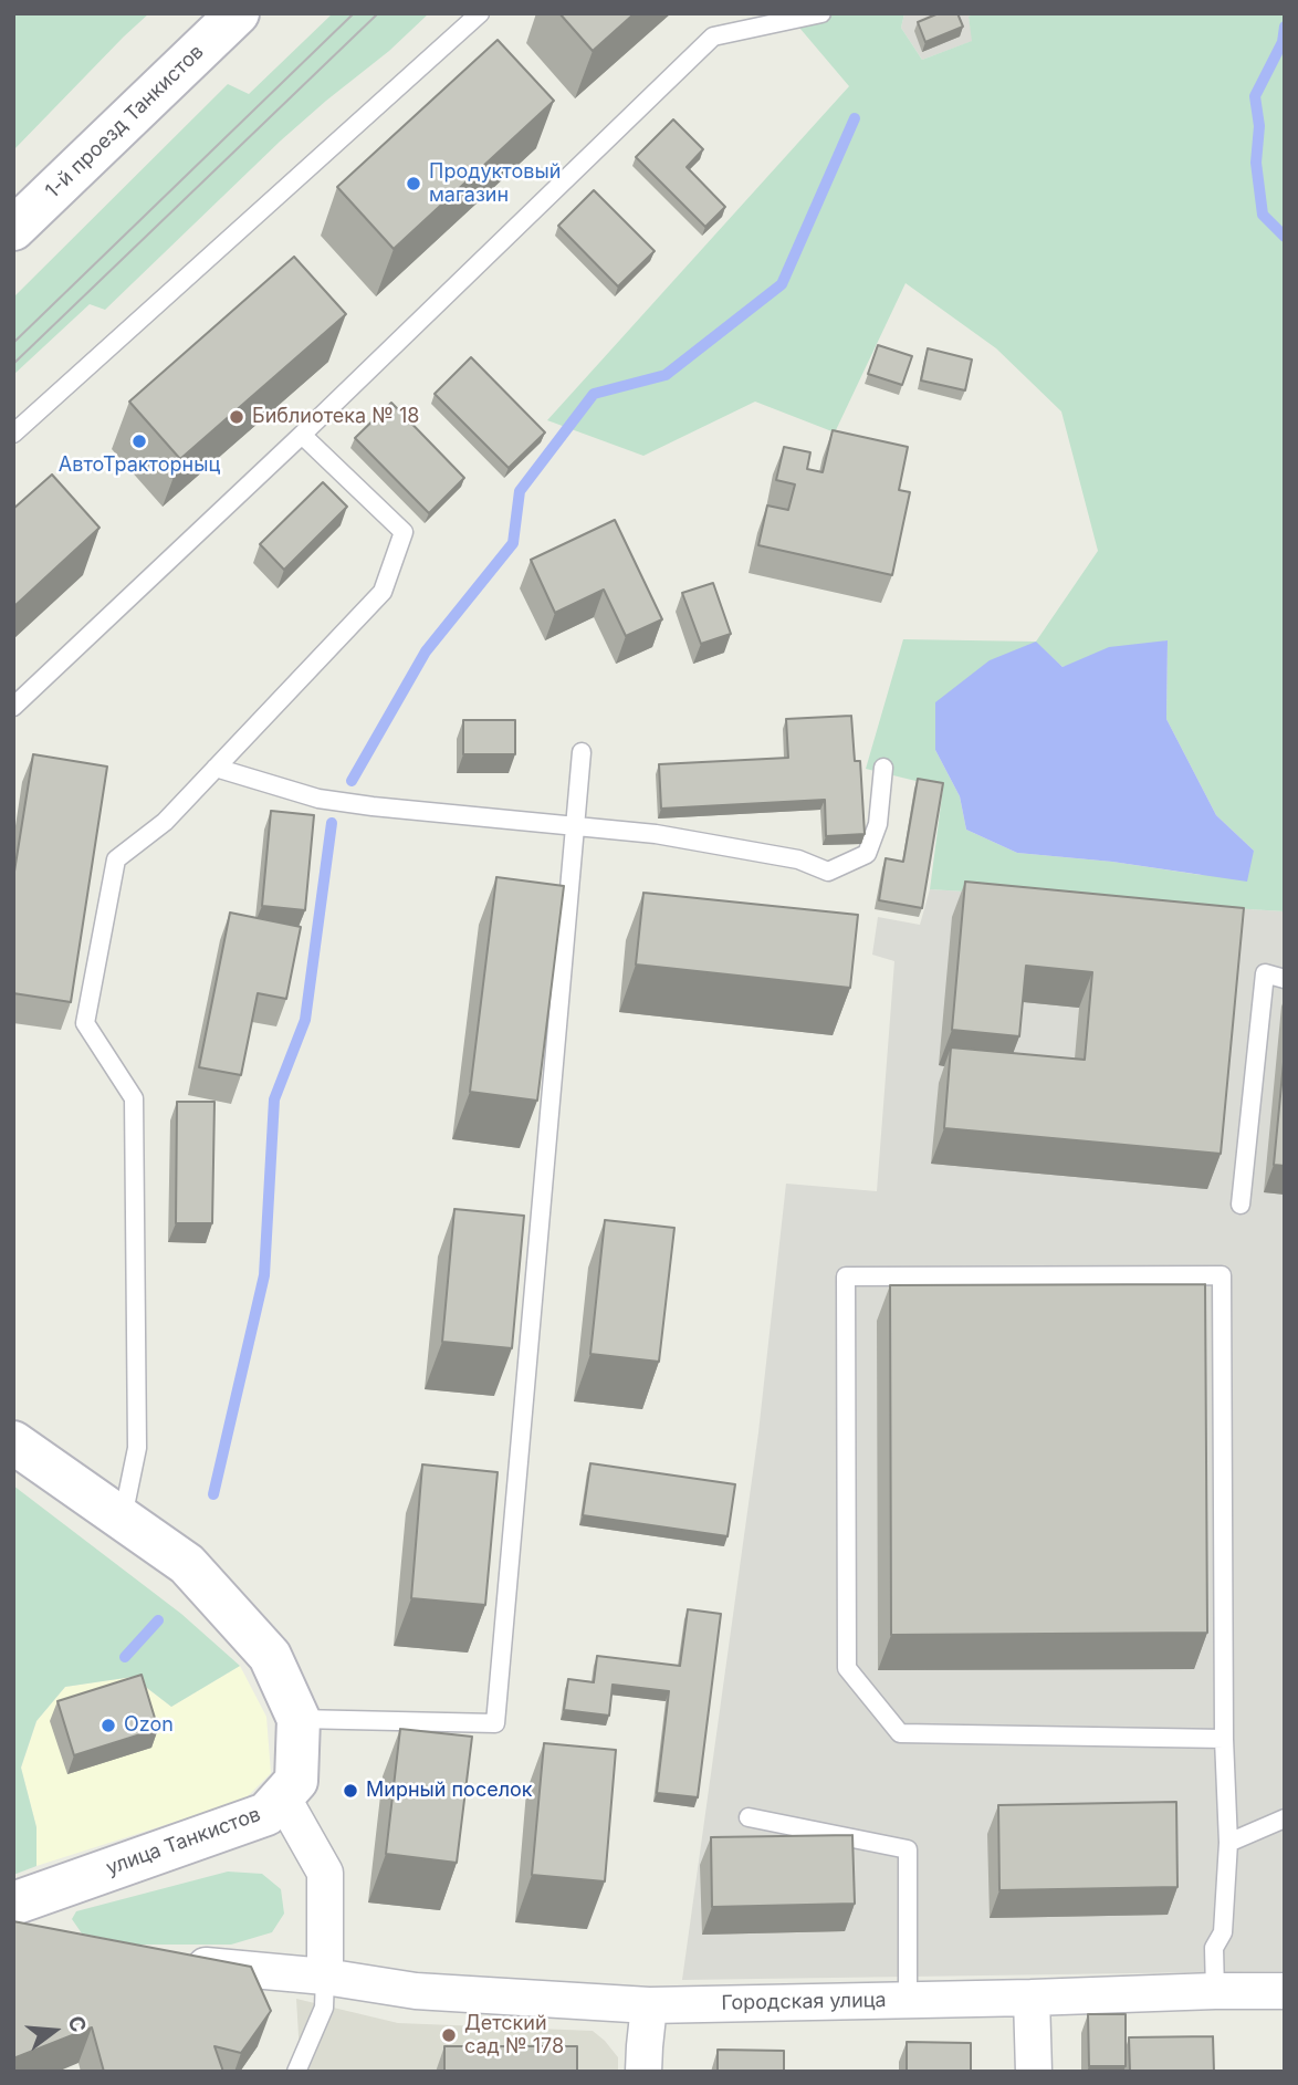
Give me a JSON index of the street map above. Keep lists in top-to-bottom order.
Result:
{
  "streets": {
    "main road": ["1-й проезд Танкистов", "улица Танкистов"],
    "street": ["Городская улица"]
  },
  "places": [
    "Продуктовый магазин",
    "Библиотека № 18",
    "АвтоТракторныц",
    "Ozon",
    "Мирный поселок",
    "Детский сад № 178"
  ],
  "north": "right"
}
